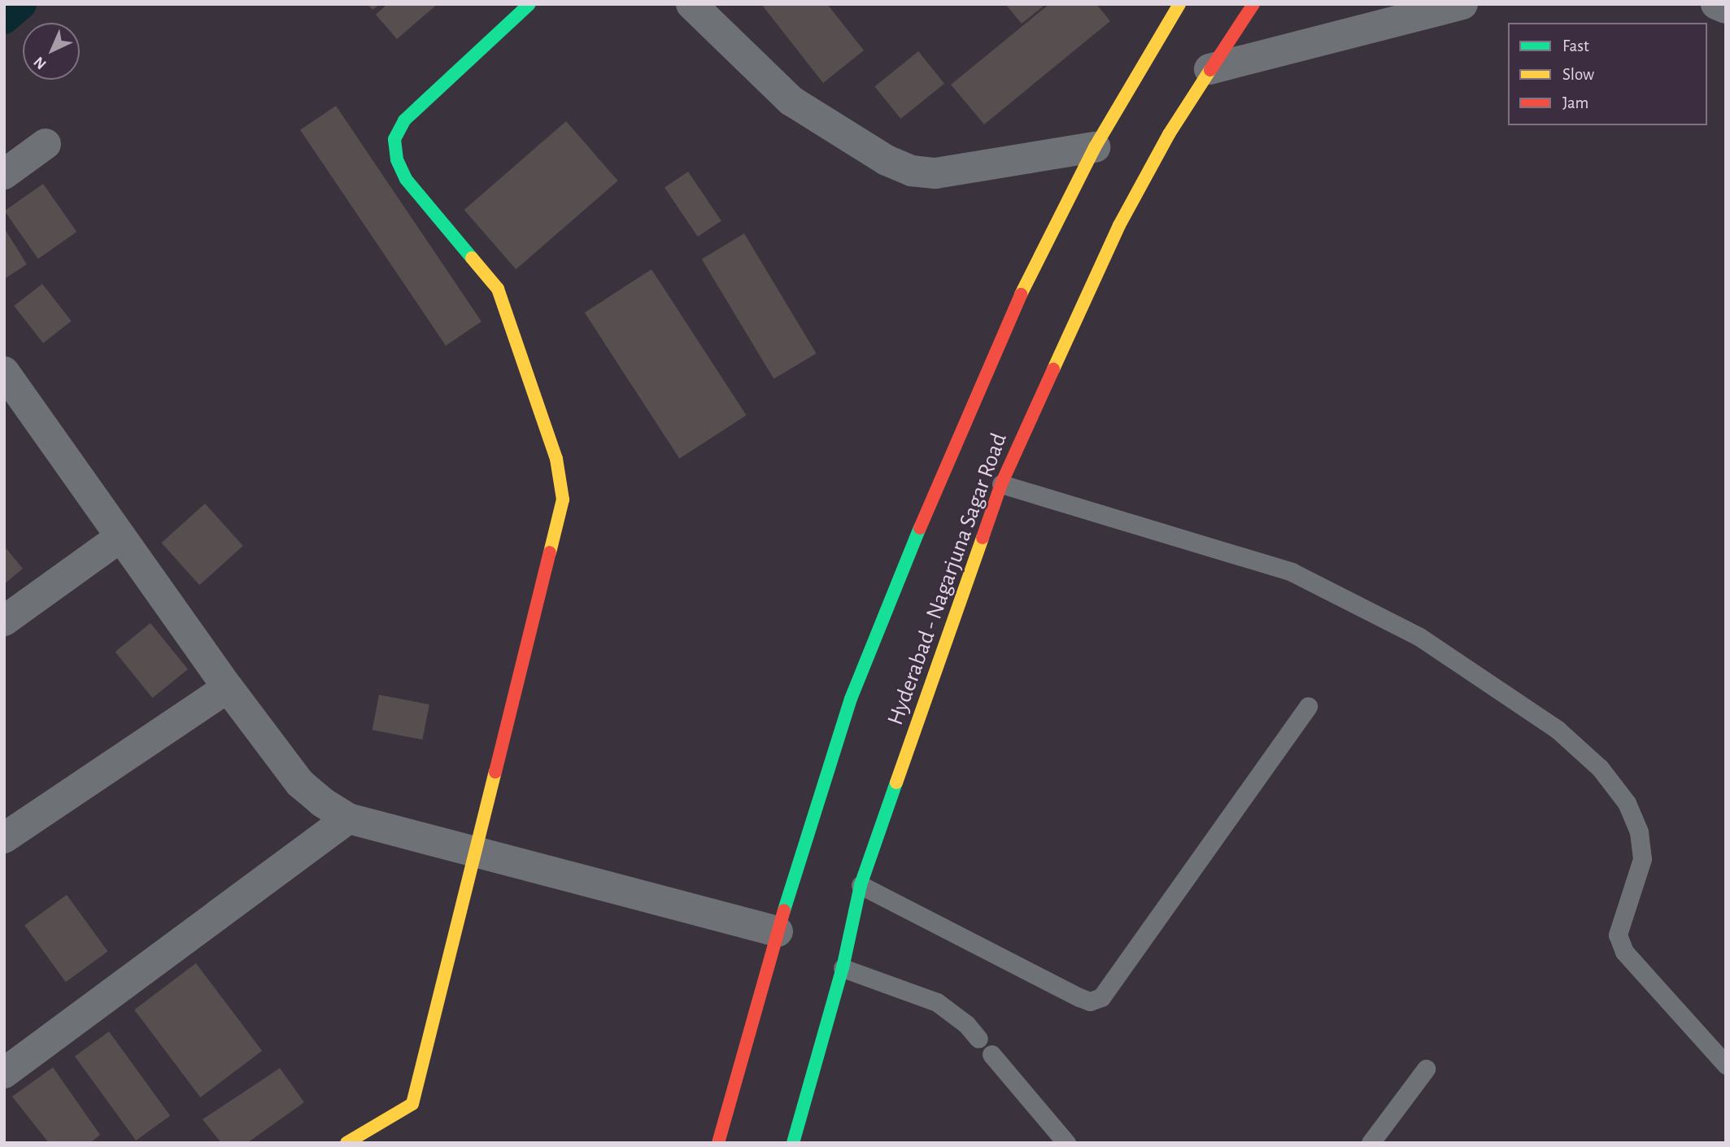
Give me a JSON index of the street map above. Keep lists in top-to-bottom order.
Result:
{
  "streets": {
    "main road": ["Hyderabad - Nagarjuna Sagar Road"]
  },
  "legend": ["Fast", "Slow", "Jam"],
  "north": "bottom left"
}
